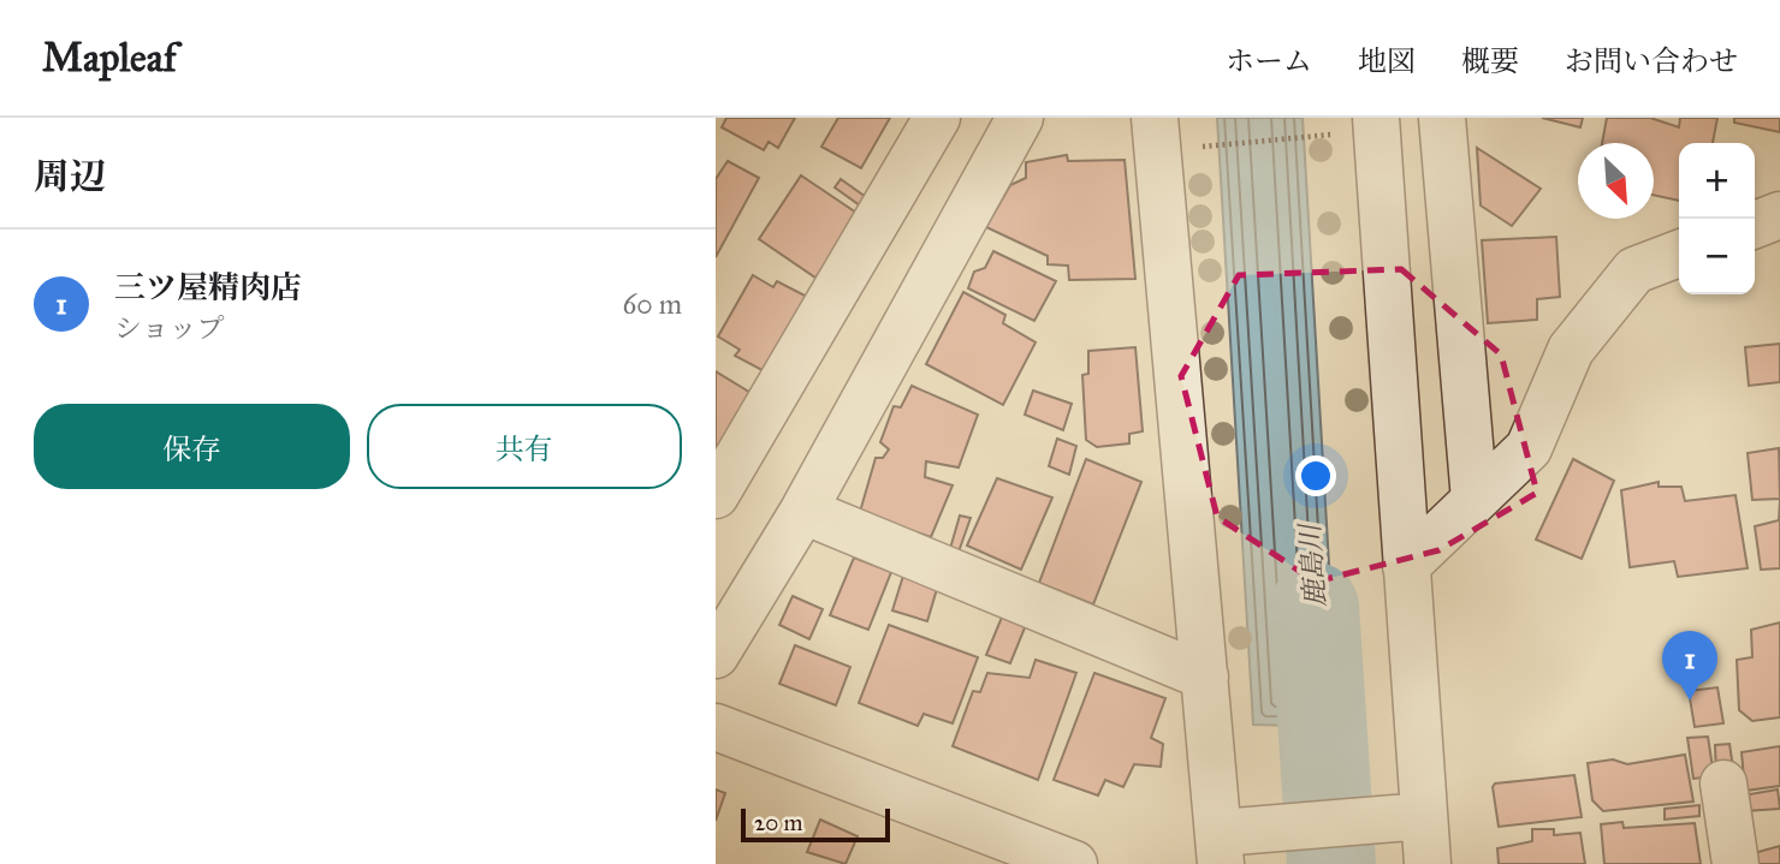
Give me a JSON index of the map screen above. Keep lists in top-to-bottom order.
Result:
{
  "water": ["鹿島川"],
  "scale_bar": "20 m",
  "north": "bottom right",
  "page": {
    "header": "Mapleaf",
    "nav": [
      "ホーム",
      "地図",
      "概要",
      "お問い合わせ"
    ],
    "heading": "周辺",
    "map_buttons": ["+", "−"],
    "list": [
      {
        "mark": "1",
        "name": "三ツ屋精肉店",
        "note": "ショップ",
        "value": "60 m"
      }
    ],
    "buttons": ["保存", "共有"],
    "pins": "1",
    "scale": "20 m"
  }
}
